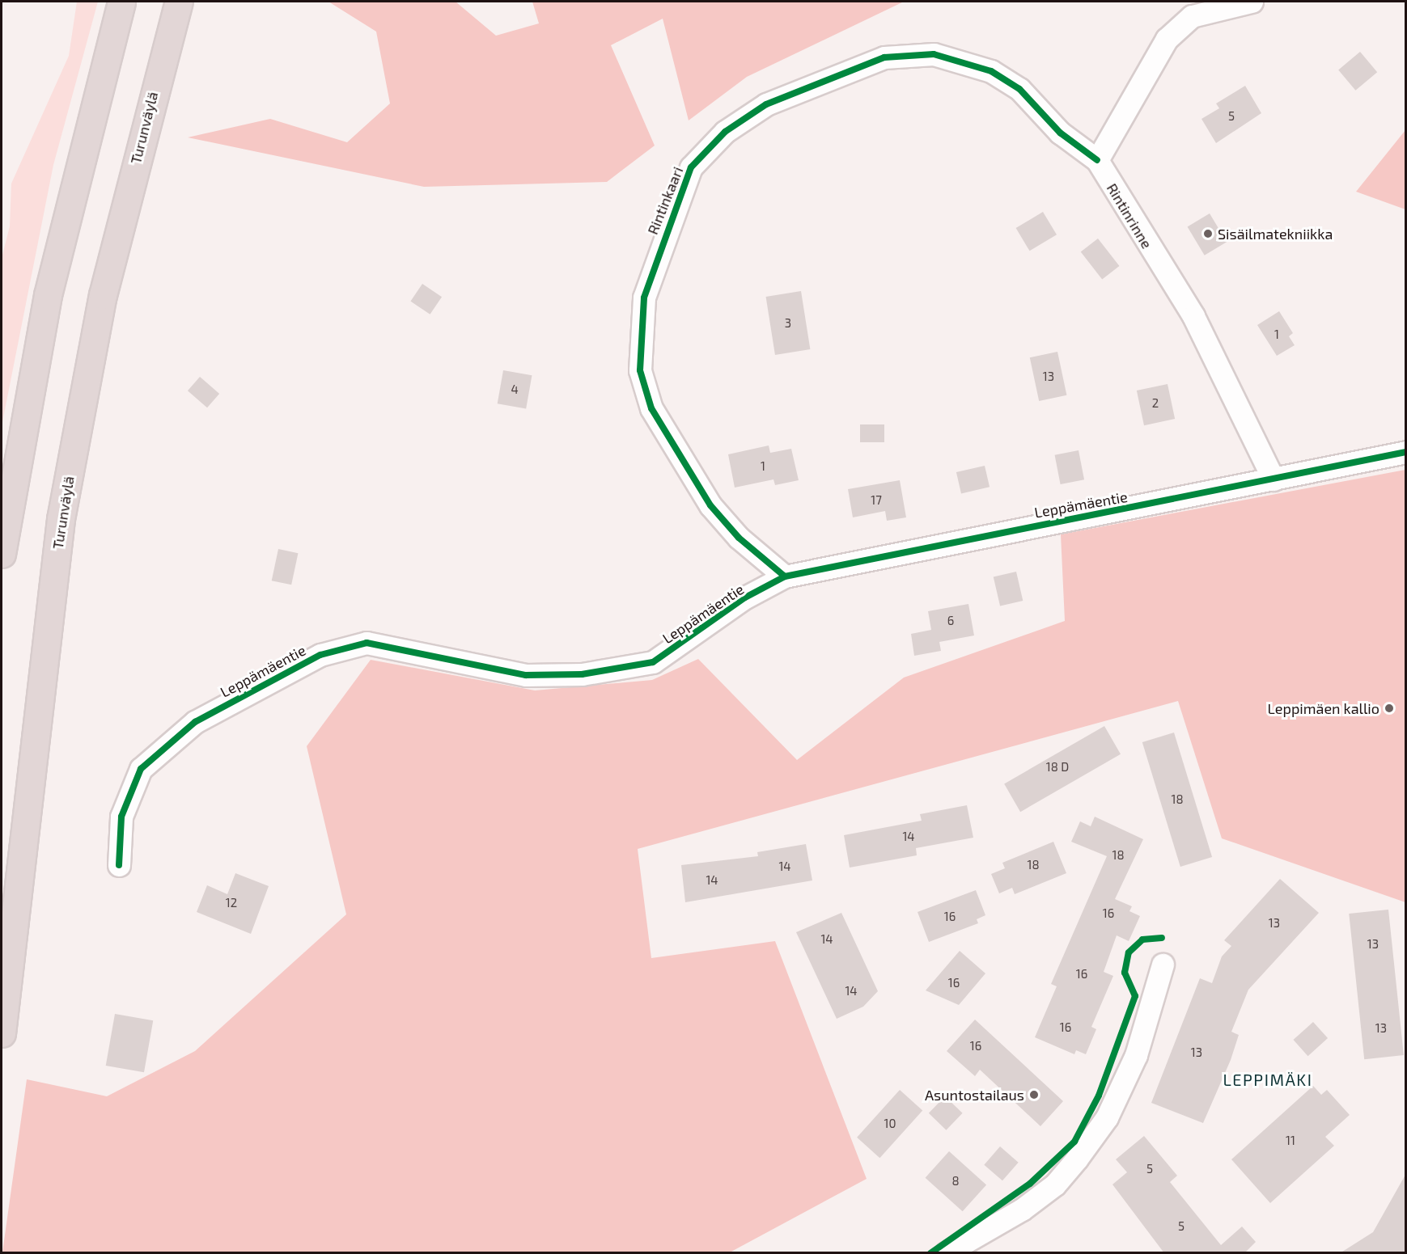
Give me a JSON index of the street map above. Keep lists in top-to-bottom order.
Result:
{
  "streets": {
    "highway": ["Turunväylä"],
    "street": ["Rintinkaari", "Rintinrinne", "Leppämäentie"]
  },
  "crossings": [
    ["Rintinkaari", "Rintinrinne"],
    ["Rintinkaari", "Leppämäentie"],
    ["Rintinrinne", "Leppämäentie"]
  ],
  "districts": ["LEPPIMÄKI"],
  "places": ["Sisäilmatekniikka", "Leppimäen kallio", "Asuntostailaus"],
  "house_numbers": [
    "5",
    "3",
    "1",
    "13",
    "4",
    "2",
    "1",
    "17",
    "6",
    "18 D",
    "18",
    "14",
    "18",
    "18",
    "14",
    "14",
    "12",
    "16",
    "16",
    "13",
    "14",
    "13",
    "16",
    "16",
    "14",
    "16",
    "13",
    "16",
    "13",
    "10",
    "11",
    "5",
    "8",
    "5"
  ]
}
